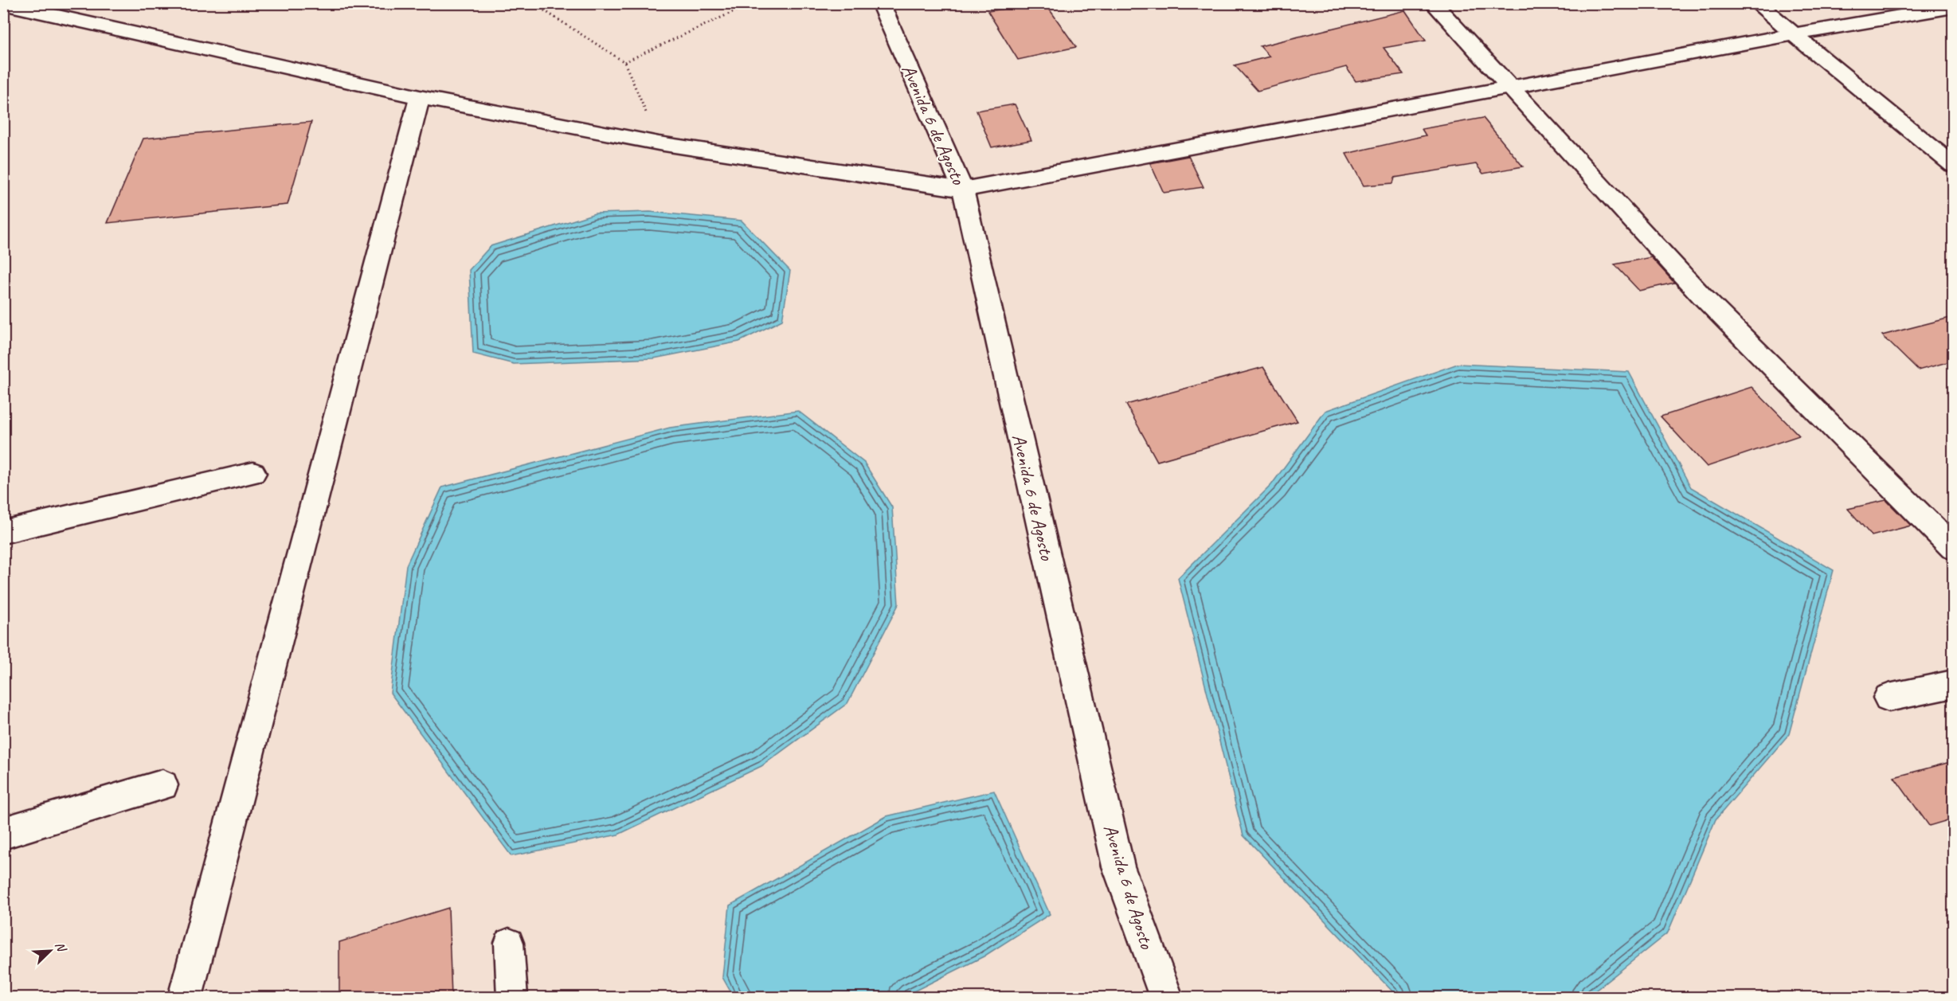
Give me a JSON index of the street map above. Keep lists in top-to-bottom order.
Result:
{
  "streets": {
    "street": ["Avenida 6 de Agosto"]
  },
  "north": "top right"
}
